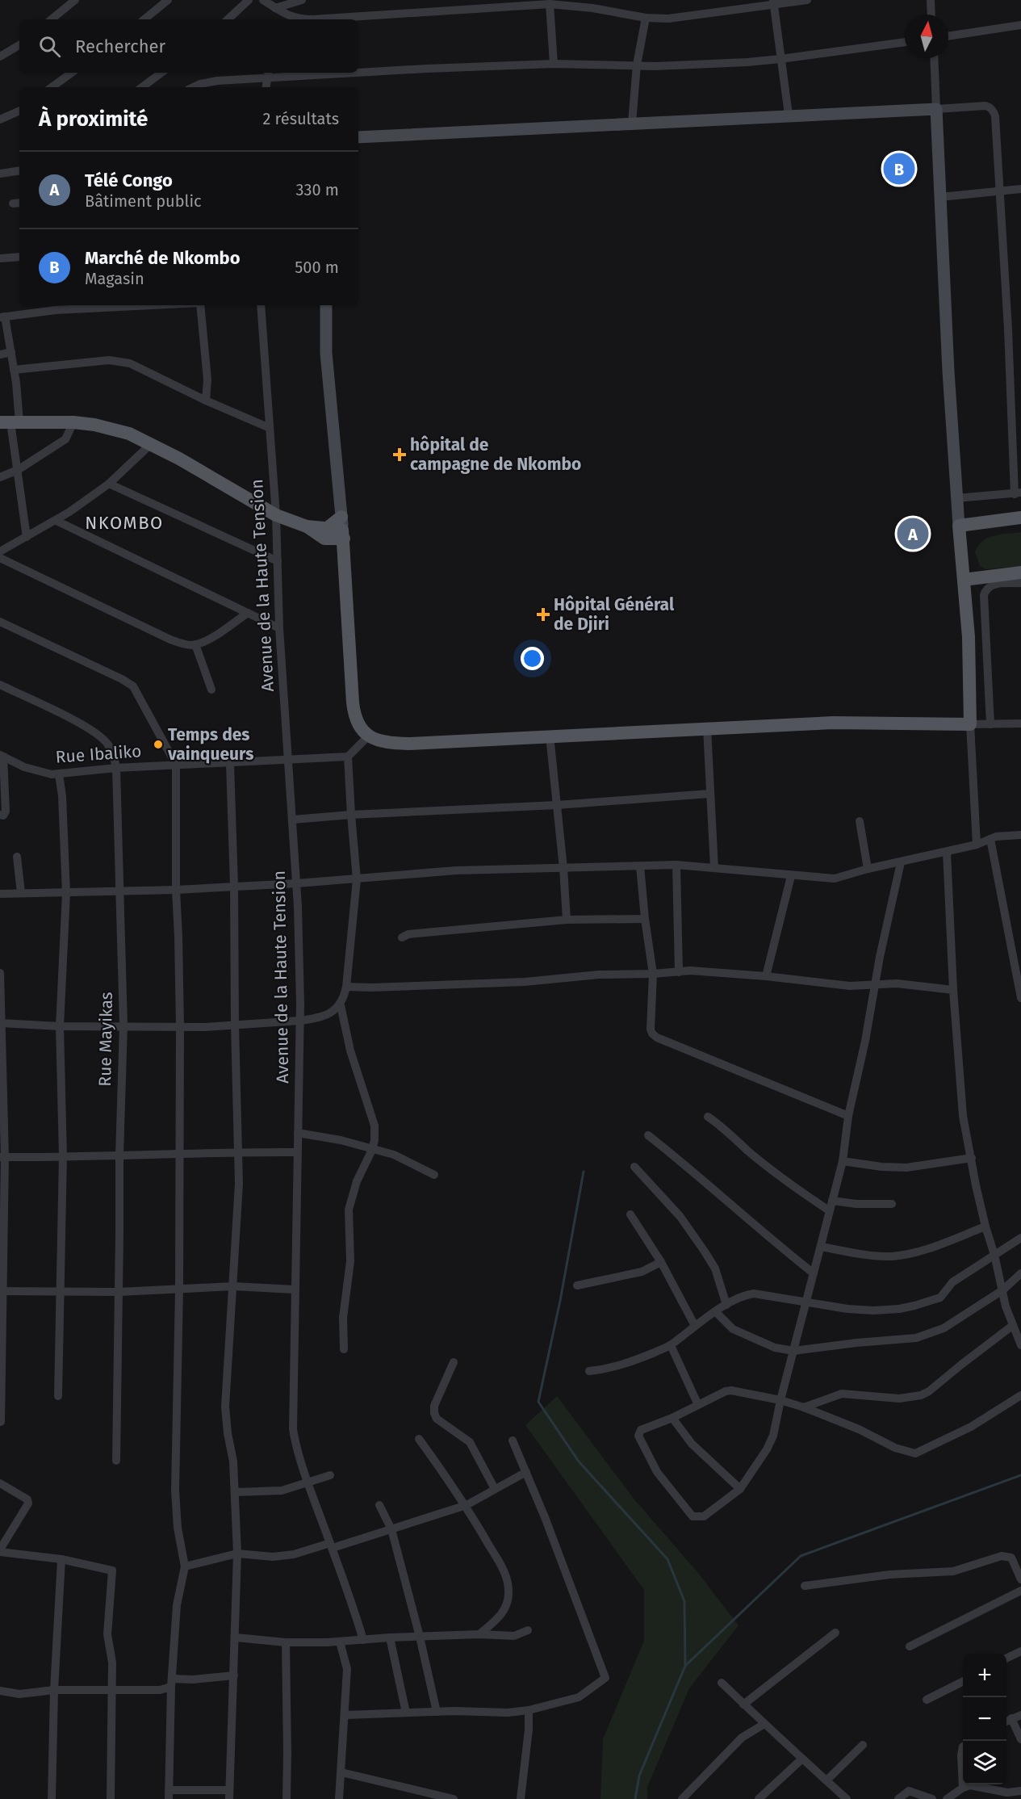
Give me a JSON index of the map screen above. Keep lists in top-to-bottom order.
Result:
{
  "streets": {
    "street": ["Avenue de la Haute Tension", "Rue Ibaliko", "Rue Mayikas"]
  },
  "crossings": [
    ["Avenue de la Haute Tension", "Rue Ibaliko"],
    ["Rue Ibaliko", "Rue Mayikas"]
  ],
  "districts": ["NKOMBO"],
  "places": {
    "health": ["hôpital de campagne de Nkombo", "Hôpital Général de Djiri"],
    "other": ["Temps des vainqueurs"]
  },
  "north": "top",
  "page": {
    "search": "Rechercher",
    "heading": ["À proximité", "2 résultats"],
    "list": [
      {
        "mark": "A",
        "name": "Télé Congo",
        "note": "Bâtiment public",
        "value": "330 m"
      },
      {
        "mark": "B",
        "name": "Marché de Nkombo",
        "note": "Magasin",
        "value": "500 m"
      }
    ],
    "pins": ["B", "A"],
    "map_buttons": ["+", "−"]
  }
}
